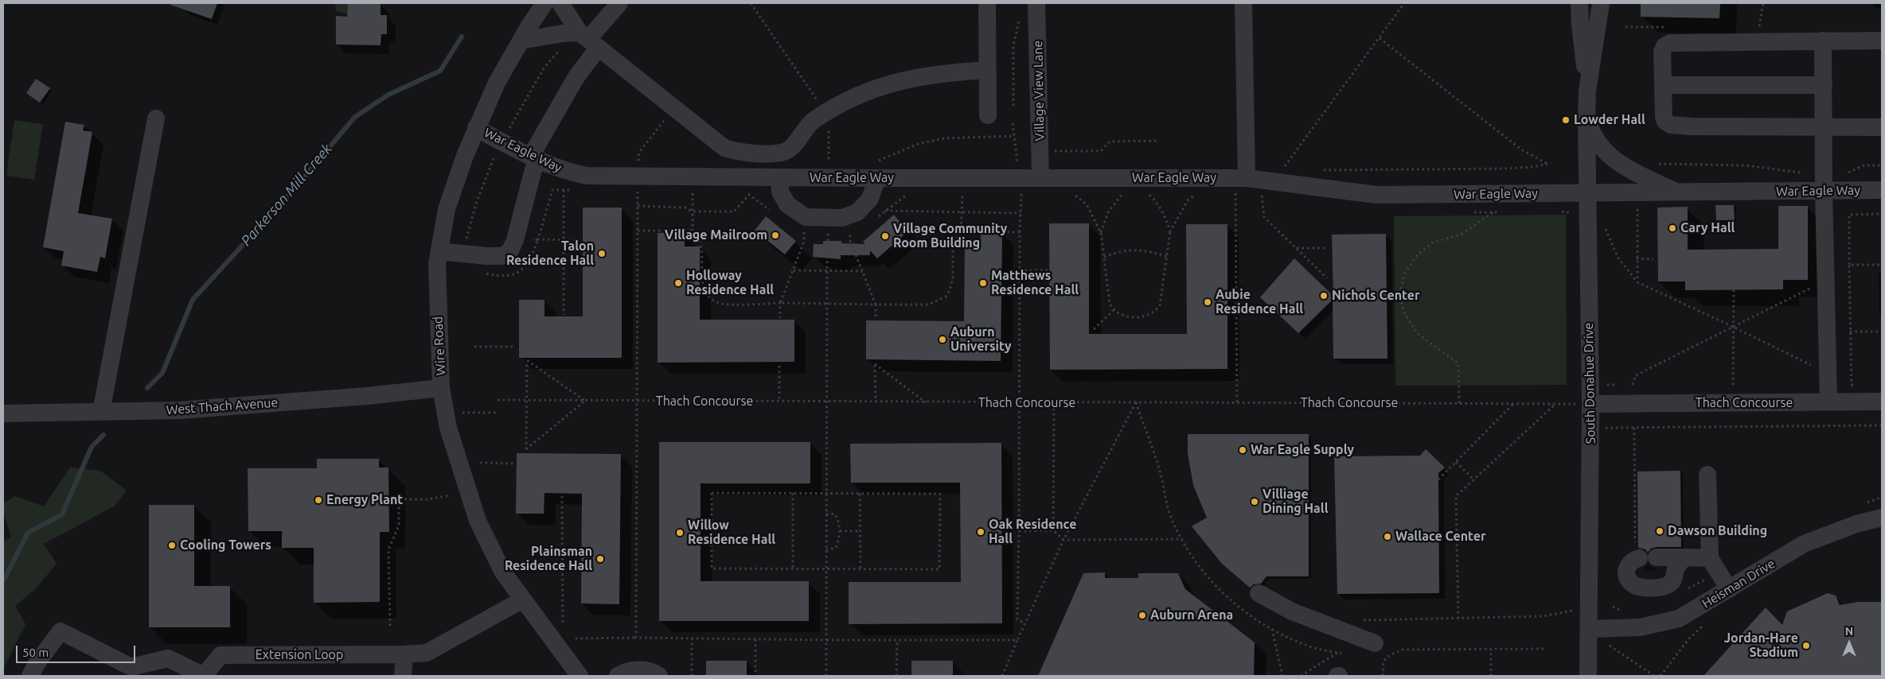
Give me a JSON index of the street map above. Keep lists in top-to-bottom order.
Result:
{
  "streets": {
    "street": [
      "Village View Lane",
      "War Eagle Way",
      "Wire Road",
      "South Donahue Drive",
      "Thach Concourse",
      "West Thach Avenue",
      "Heisman Drive",
      "Extension Loop"
    ]
  },
  "crossings": [
    ["Village View Lane", "War Eagle Way"],
    ["War Eagle Way", "Wire Road"],
    ["War Eagle Way", "South Donahue Drive"],
    ["Wire Road", "West Thach Avenue"],
    ["Wire Road", "Extension Loop"],
    ["South Donahue Drive", "Thach Concourse"],
    ["South Donahue Drive", "Heisman Drive"]
  ],
  "water": ["Parkerson Mill Creek"],
  "places": [
    "Lowder Hall",
    "Cary Hall",
    "Village Mailroom",
    "Village Community Room Building",
    "Talon Residence Hall",
    "Holloway Residence Hall",
    "Matthews Residence Hall",
    "Nichols Center",
    "Aubie Residence Hall",
    "Auburn University",
    "War Eagle Supply",
    "Energy Plant",
    "Villiage Dining Hall",
    "Dawson Building",
    "Oak Residence Hall",
    "Willow Residence Hall",
    "Wallace Center",
    "Cooling Towers",
    "Plainsman Residence Hall",
    "Auburn Arena",
    "Jordan-Hare Stadium"
  ],
  "scale_bar": "50 m",
  "north": "top"
}
